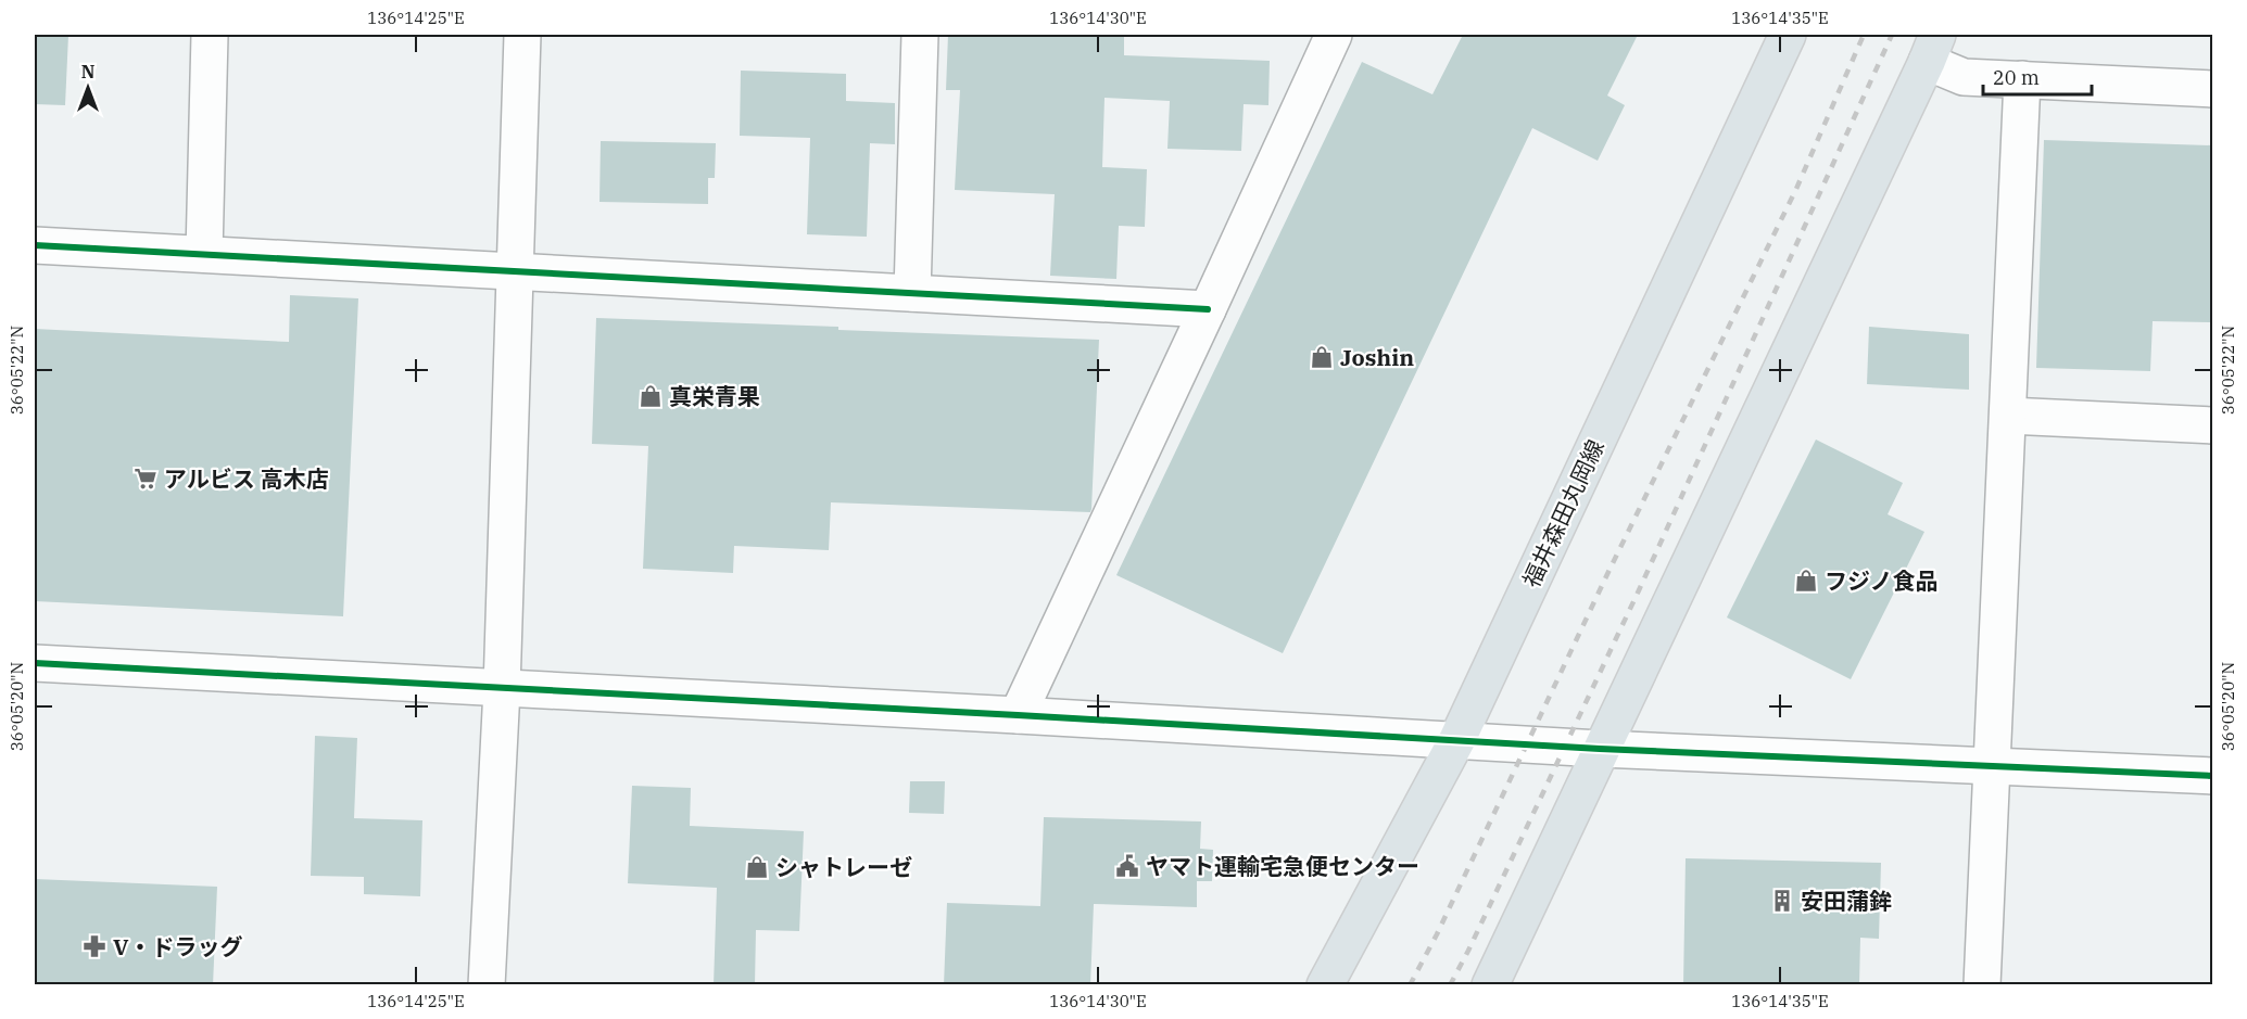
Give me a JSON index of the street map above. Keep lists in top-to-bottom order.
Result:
{
  "streets": {
    "main road": ["福井森田丸岡線"]
  },
  "places": {
    "shop": [
      "Joshin",
      "真栄青果",
      "フジノ食品",
      "シャトレーゼ"
    ],
    "supermarket": ["アルビス 高木店"],
    "public building": ["ヤマト運輸宅急便センター"],
    "building": ["安田蒲鉾"],
    "pharmacy": ["V・ドラッグ"]
  },
  "scale_bar": "20 m",
  "north": "top",
  "coordinates": [
    "136°14'25\"E",
    "136°14'30\"E",
    "136°14'35\"E",
    "36°05'22\"N",
    "36°05'20\"N"
  ]
}
